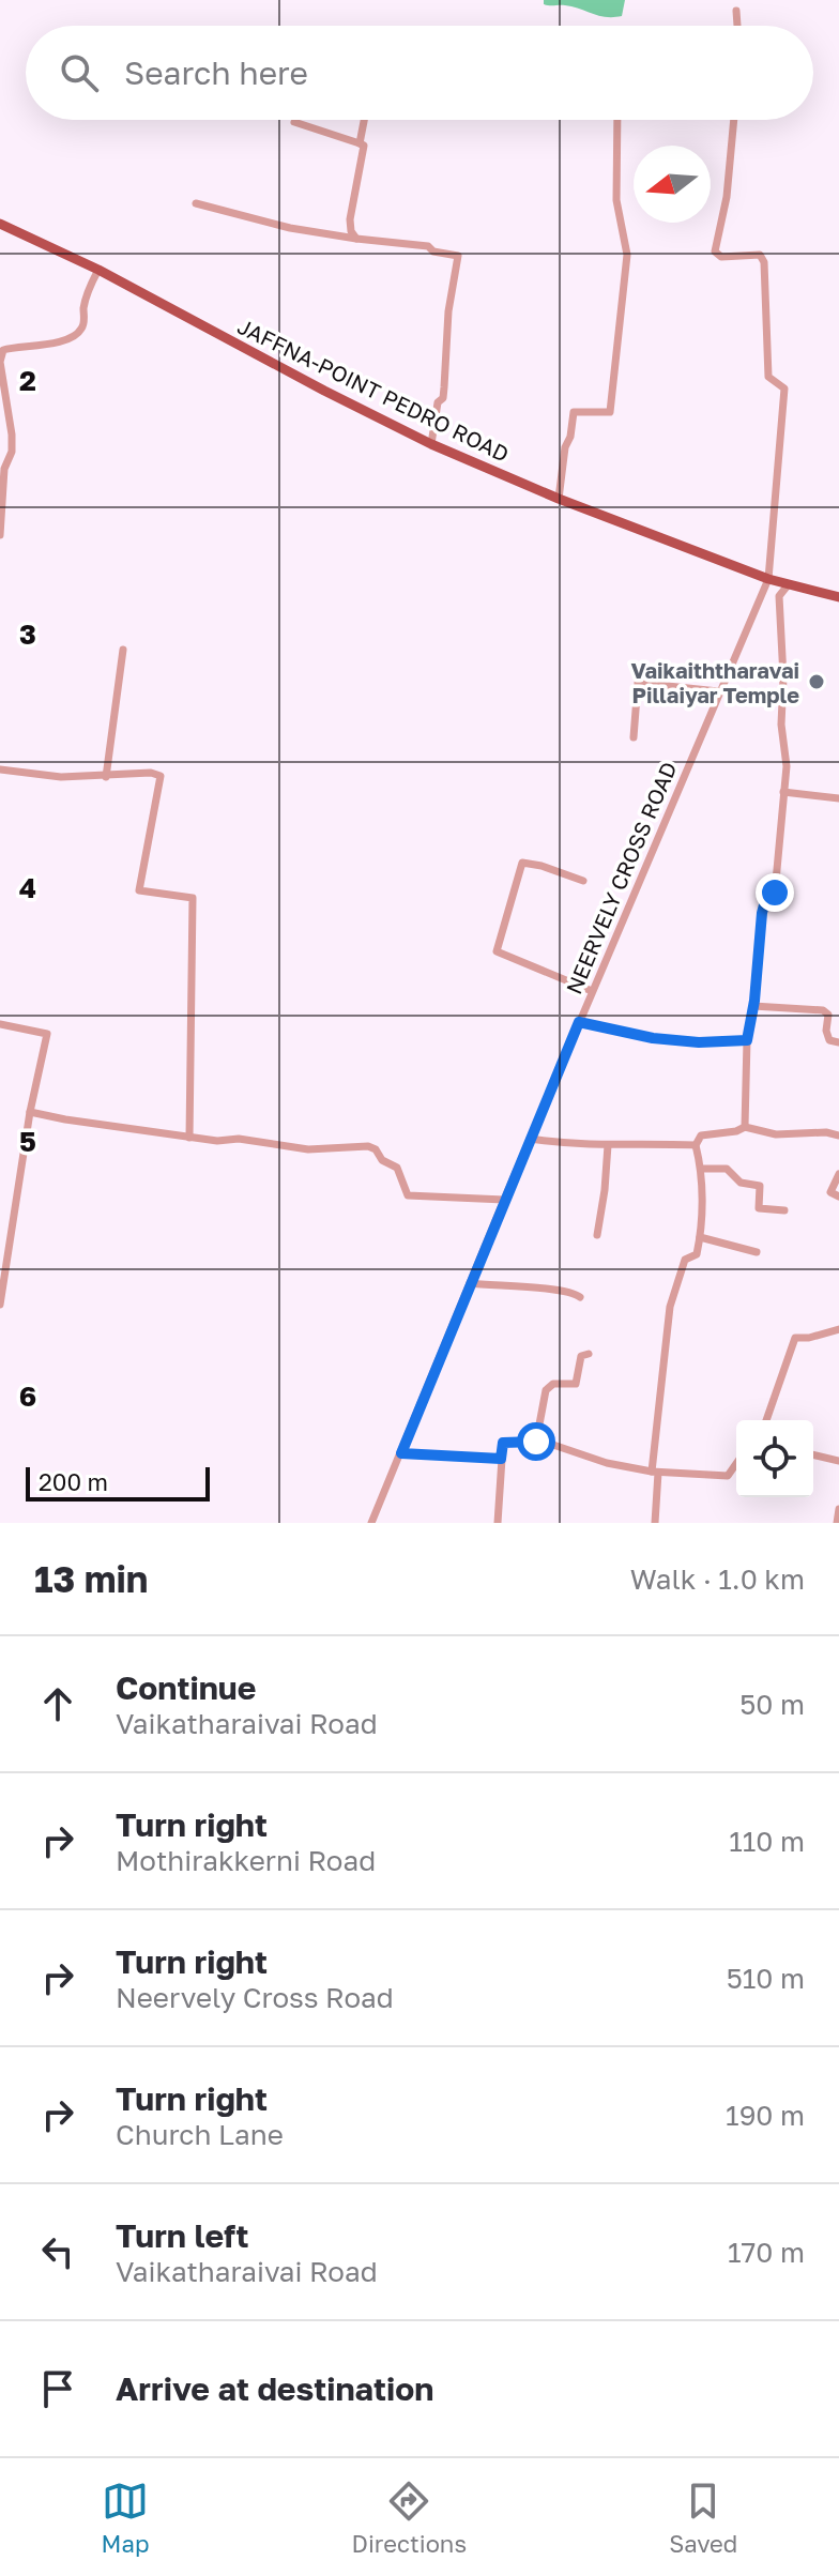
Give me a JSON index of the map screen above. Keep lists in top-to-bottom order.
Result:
{
  "streets": {
    "main road": ["JAFFNA-POINT PEDRO ROAD"],
    "street": ["NEERVELY CROSS ROAD"]
  },
  "crossings": [
    ["JAFFNA-POINT PEDRO ROAD", "NEERVELY CROSS ROAD"]
  ],
  "places": ["Vaikaiththaravai Pillaiyar Temple"],
  "scale_bar": "200 m",
  "north": "left",
  "page": {
    "search": "Search here",
    "scale": "200 m",
    "heading": ["13 min", "Walk · 1.0 km"],
    "list": [
      ["Continue", "Vaikatharaivai Road", "50 m"],
      ["Turn right", "Mothirakkerni Road", "110 m"],
      ["Turn right", "Neervely Cross Road", "510 m"],
      ["Turn right", "Church Lane", "190 m"],
      ["Turn left", "Vaikatharaivai Road", "170 m"],
      "Arrive at destination"
    ],
    "nav": ["Map", "Directions", "Saved"]
  },
  "grid": {
    "rows": [
      "2",
      "3",
      "4",
      "5",
      "6"
    ]
  }
}
